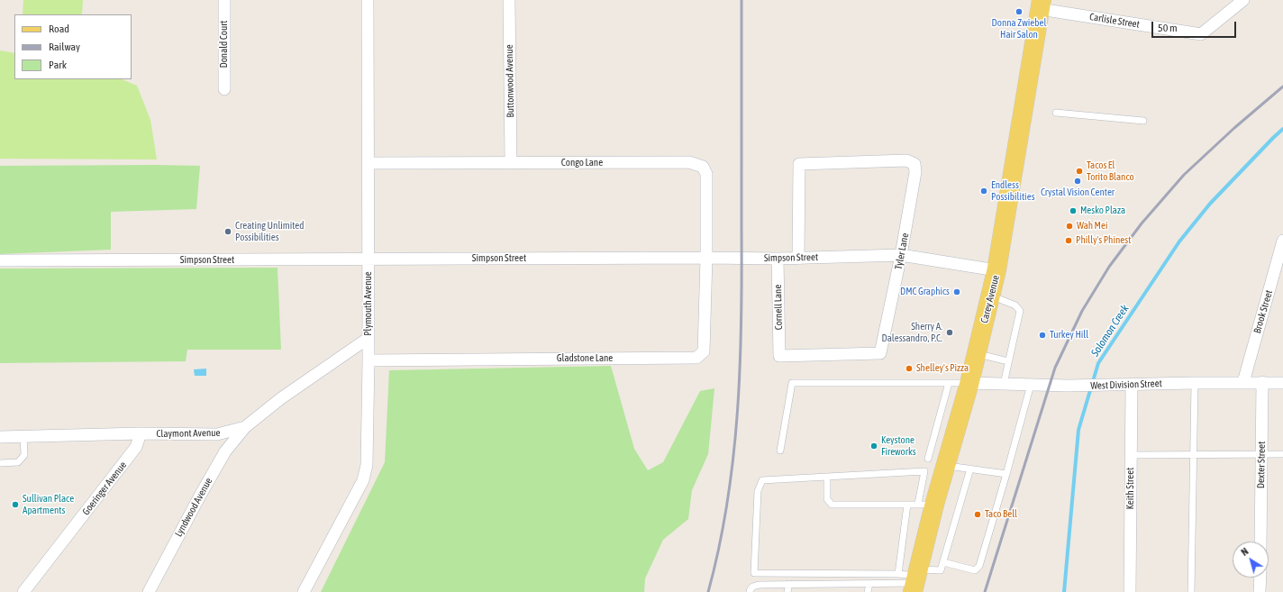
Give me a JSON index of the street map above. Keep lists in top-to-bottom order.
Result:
{
  "streets": {
    "main road": ["Carey Avenue"],
    "street": [
      "Carlisle Street",
      "Donald Court",
      "Buttonwood Avenue",
      "Congo Lane",
      "Tyler Lane",
      "Simpson Street",
      "Plymouth Avenue",
      "Cornell Lane",
      "Brook Street",
      "Gladstone Lane",
      "West Division Street",
      "Claymont Avenue",
      "Dexter Street",
      "Goeringer Avenue",
      "Keith Street",
      "Lyndwood Avenue"
    ]
  },
  "crossings": [
    ["Carlisle Street", "Carey Avenue"],
    ["Buttonwood Avenue", "Congo Lane"],
    ["Congo Lane", "Simpson Street"],
    ["Congo Lane", "Plymouth Avenue"],
    ["Congo Lane", "Gladstone Lane"],
    ["Tyler Lane", "Simpson Street"],
    ["Tyler Lane", "Cornell Lane"],
    ["Simpson Street", "Carey Avenue"],
    ["Simpson Street", "Plymouth Avenue"],
    ["Simpson Street", "Cornell Lane"],
    ["Simpson Street", "Gladstone Lane"],
    ["Carey Avenue", "West Division Street"],
    ["Plymouth Avenue", "Gladstone Lane"],
    ["Plymouth Avenue", "Claymont Avenue"],
    ["Brook Street", "West Division Street"],
    ["West Division Street", "Dexter Street"],
    ["West Division Street", "Keith Street"],
    ["Claymont Avenue", "Goeringer Avenue"],
    ["Claymont Avenue", "Lyndwood Avenue"]
  ],
  "water": ["Solomon Creek"],
  "places": [
    "Donna Zwiebel Hair Salon",
    "Tacos El Torito Blanco",
    "Crystal Vision Center",
    "Endless Possibilities",
    "Mesko Plaza",
    "Wah Mei",
    "Creating Unlimited Possibilities",
    "Philly's Phinest",
    "DMC Graphics",
    "Sherry A. Dalessandro, P.C.",
    "Turkey Hill",
    "Shelley's Pizza",
    "Keystone Fireworks",
    "Sullivan Place Apartments",
    "Taco Bell"
  ],
  "legend": ["Road", "Railway", "Park"],
  "scale_bar": "50 m",
  "north": "top left"
}
